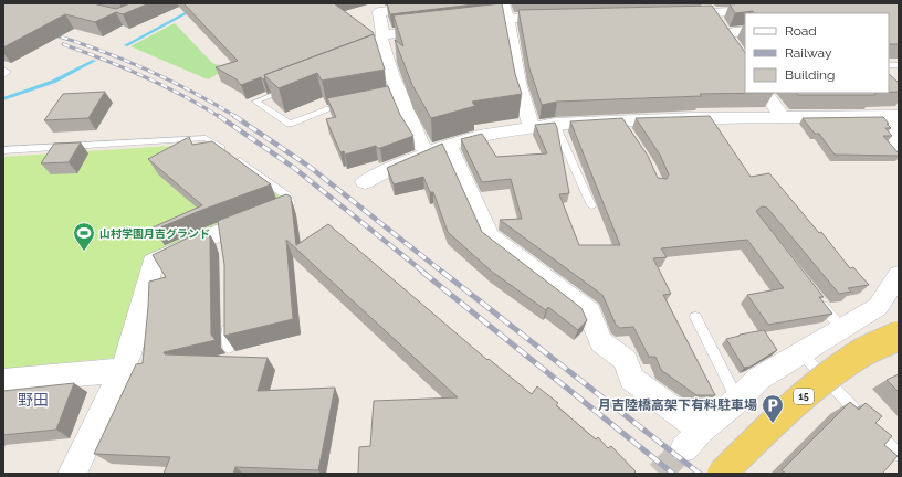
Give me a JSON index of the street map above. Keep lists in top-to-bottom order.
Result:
{
  "streets": {
    "main road": ["15"]
  },
  "districts": ["野田"],
  "places": {
    "sports": ["山村学園月吉グランド"],
    "parking": ["月吉陸橋高架下有料駐車場"]
  },
  "legend": ["Road", "Railway", "Building"]
}
